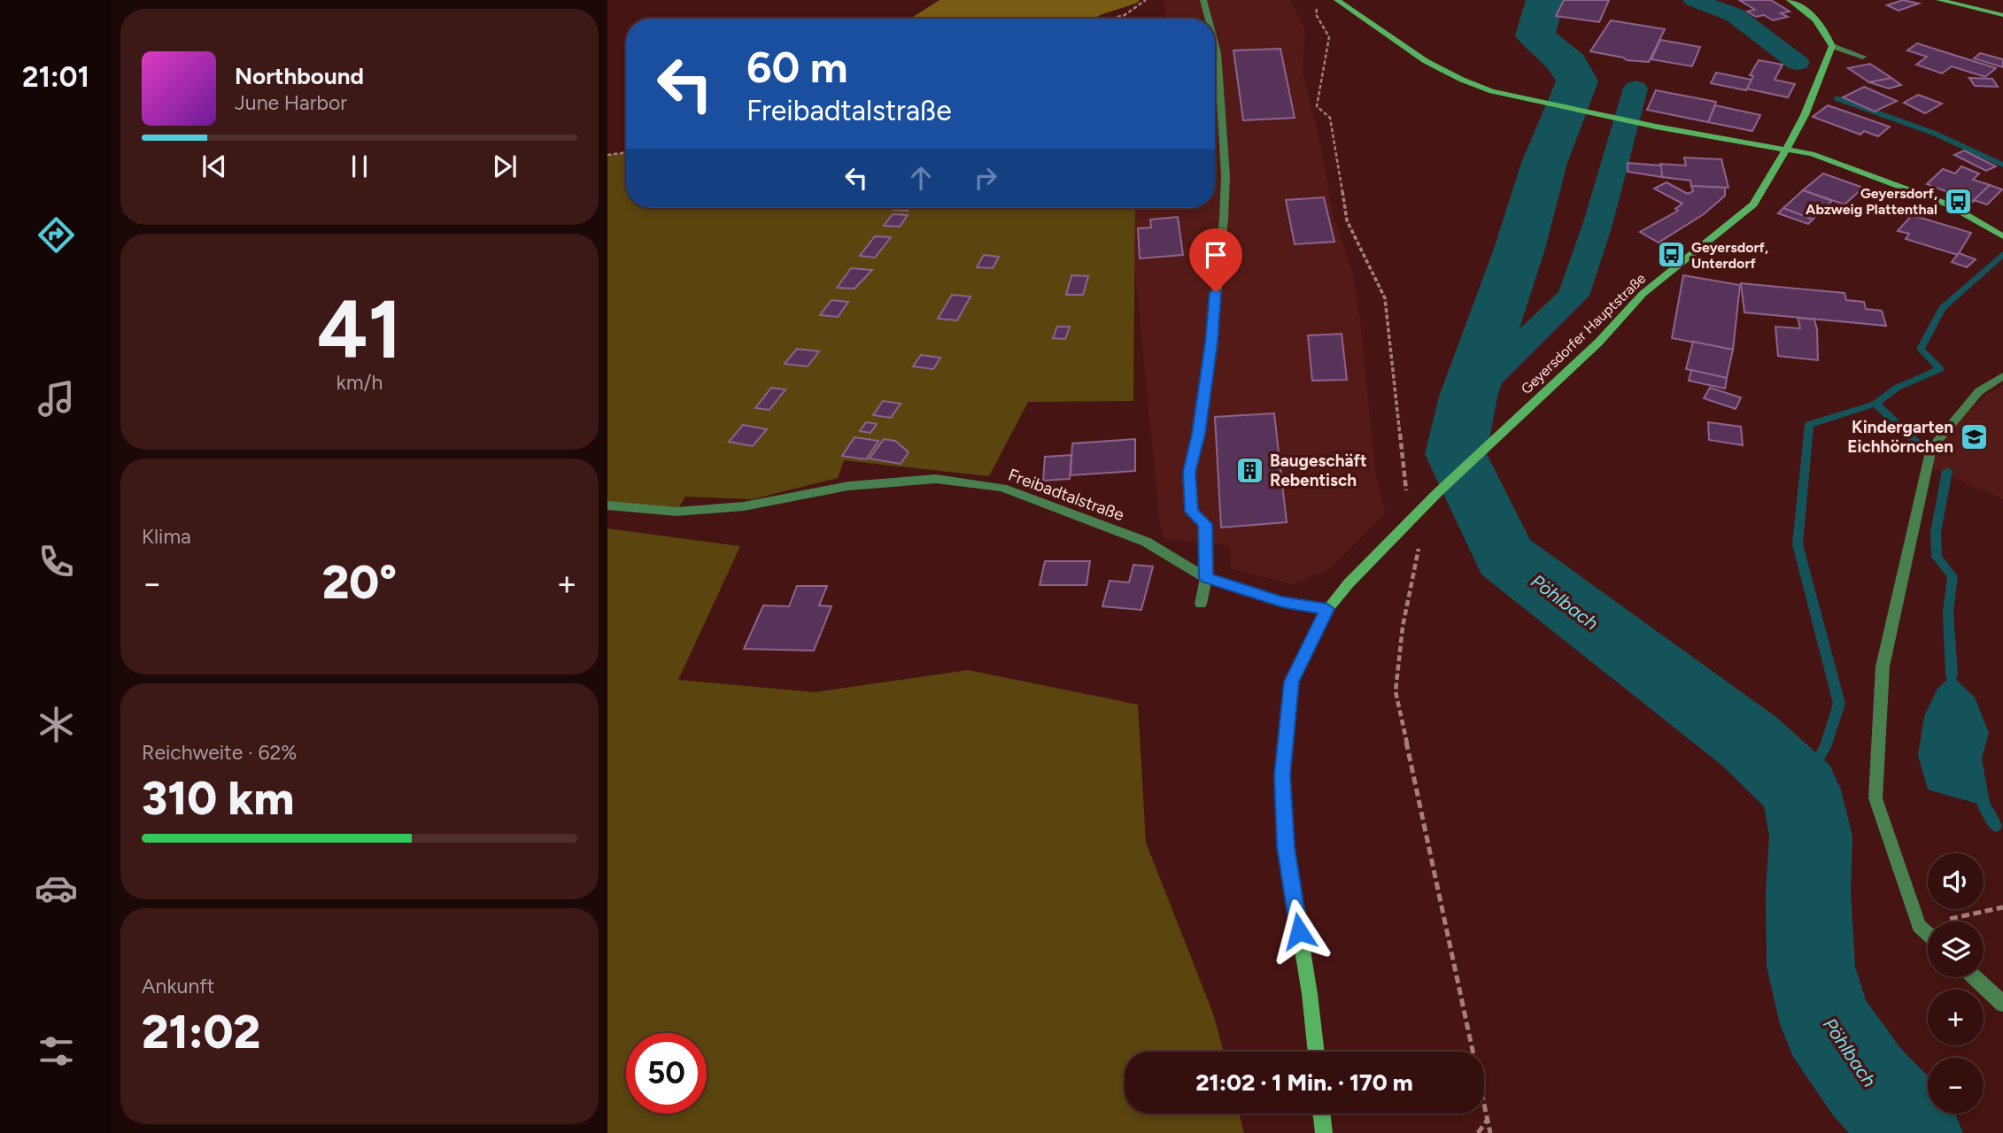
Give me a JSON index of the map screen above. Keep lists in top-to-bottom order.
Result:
{
  "streets": {
    "main road": ["Geyersdorfer Hauptstraße"],
    "street": ["Freibadtalstraße"]
  },
  "crossings": [
    ["Geyersdorfer Hauptstraße", "Freibadtalstraße"]
  ],
  "water": ["Pöhlbach"],
  "places": {
    "bus stop": ["Geyersdorf, Abzweig Plattenthal", "Geyersdorf, Unterdorf"],
    "school or university": ["Kindergarten Eichhörnchen"],
    "building": ["Baugeschäft Rebentisch"]
  },
  "page": {
    "tabs": "21:01",
    "turn": ["60 m", "Freibadtalstraße"],
    "song": ["Northbound", "June Harbor"],
    "tile": [
      ["41", "km/h"],
      "Klima",
      ["Reichweite · 62%", "310 km"],
      ["Ankunft", "21:02"]
    ],
    "heat": ["−", "20°", "+"],
    "map_buttons": ["+", "−"],
    "limit": "50",
    "trip": "21:02 · 1 Min. · 170 m"
  }
}
